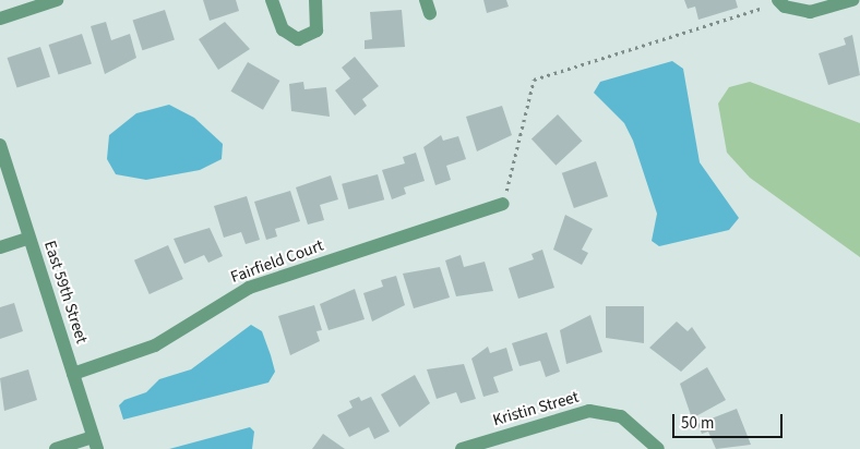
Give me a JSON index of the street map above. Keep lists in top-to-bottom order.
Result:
{
  "streets": {
    "street": ["Fairfield Court", "East 59th Street", "Kristin Street"]
  },
  "crossings": [
    ["Fairfield Court", "East 59th Street"]
  ],
  "scale_bar": "50 m"
}
